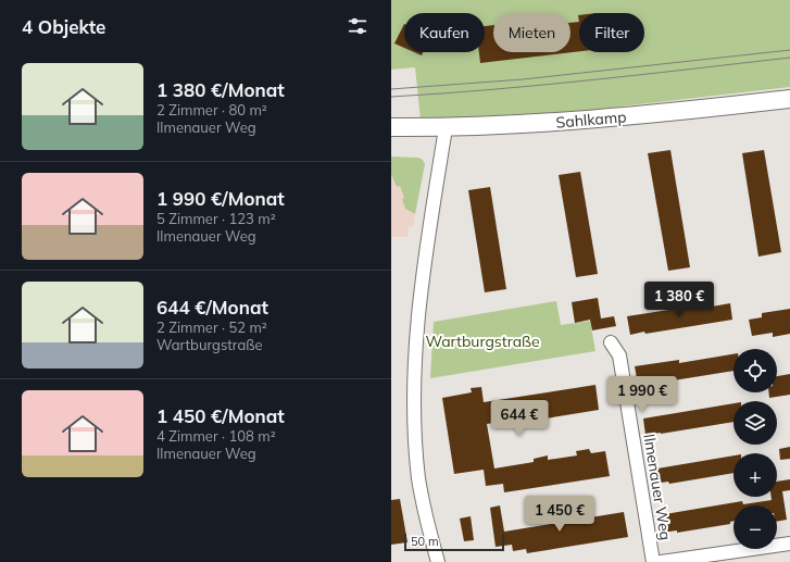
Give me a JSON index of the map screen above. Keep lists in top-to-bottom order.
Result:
{
  "streets": {
    "street": ["Sahlkamp", "Ilmenauer Weg"]
  },
  "parks": ["Wartburgstraße"],
  "scale_bar": "50 m",
  "page": {
    "heading": "4 Objekte",
    "chip": ["Kaufen", "Mieten", "Filter"],
    "list": [
      {
        "name": "1 380 €/Monat",
        "note": "2 Zimmer · 80 m² · Ilmenauer Weg"
      },
      {
        "name": "1 990 €/Monat",
        "note": "5 Zimmer · 123 m² · Ilmenauer Weg"
      },
      {
        "name": "644 €/Monat",
        "note": "2 Zimmer · 52 m² · Wartburgstraße"
      },
      {
        "name": "1 450 €/Monat",
        "note": "4 Zimmer · 108 m² · Ilmenauer Weg"
      }
    ],
    "price": [
      "1 380 €",
      "1 990 €",
      "644 €",
      "1 450 €"
    ],
    "map_buttons": ["+", "−"],
    "scale": "50 m"
  }
}
